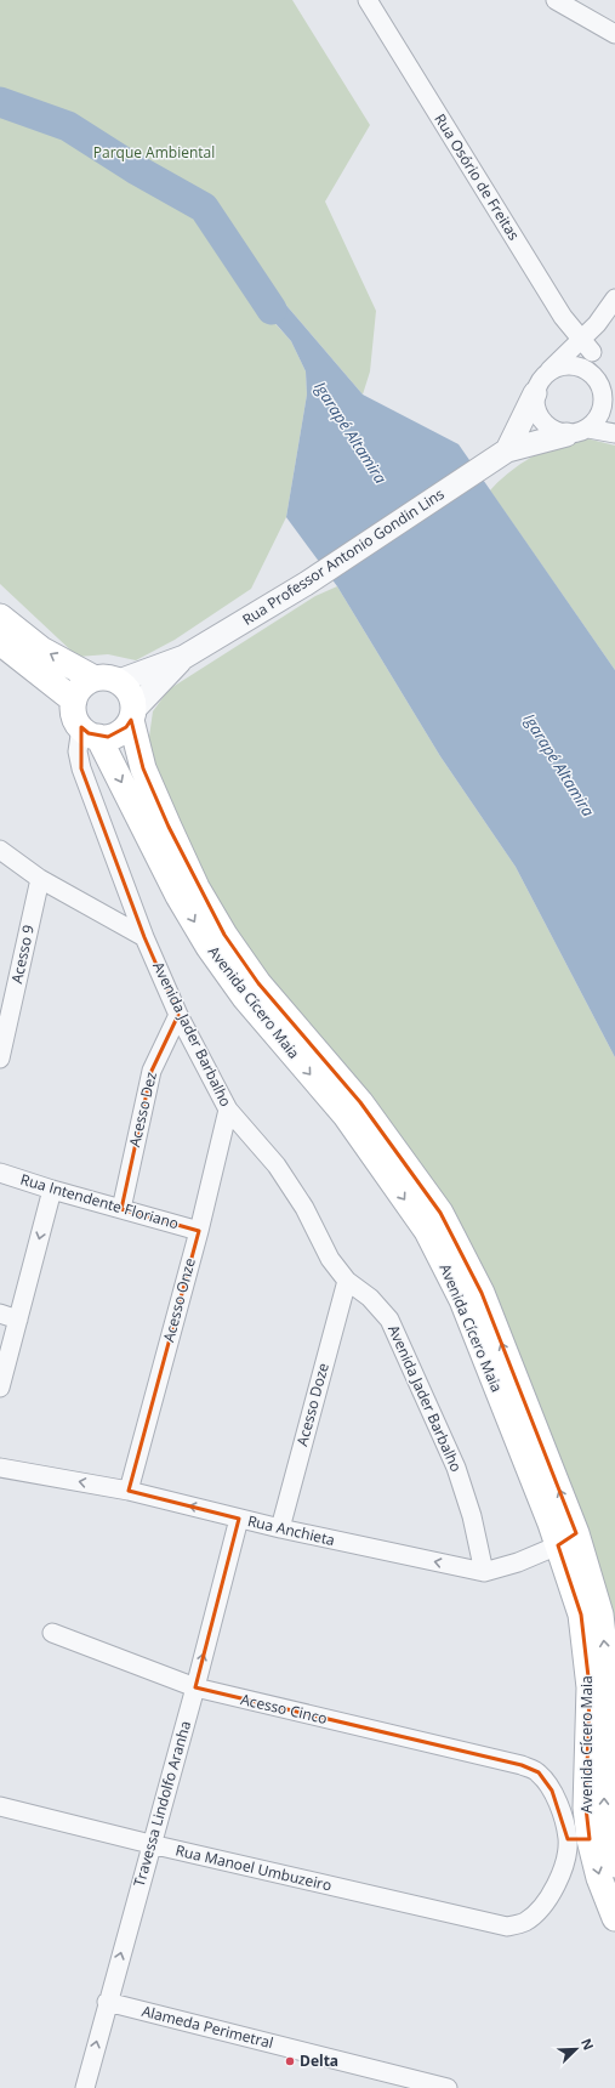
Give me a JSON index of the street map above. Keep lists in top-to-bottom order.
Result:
{
  "streets": {
    "main road": ["Avenida Cícero Maia"],
    "street": [
      "Rua Osório de Freitas",
      "Rua Professor Antonio Gondin Lins",
      "Acesso 9",
      "Avenida Jader Barbalho",
      "Acesso Dez",
      "Rua Intendente Floriano",
      "Acesso Onze",
      "Acesso Doze",
      "Rua Anchieta",
      "Acesso Cinco",
      "Travessa Lindolfo Aranha",
      "Rua Manoel Umbuzeiro",
      "Alameda Perimetral"
    ]
  },
  "crossings": [
    ["Rua Professor Antonio Gondin Lins", "Avenida Cícero Maia"],
    ["Rua Professor Antonio Gondin Lins", "Avenida Jader Barbalho"],
    ["Avenida Cícero Maia", "Avenida Jader Barbalho"],
    ["Avenida Cícero Maia", "Rua Anchieta"],
    ["Avenida Cícero Maia", "Acesso Cinco"],
    ["Avenida Cícero Maia", "Rua Manoel Umbuzeiro"],
    ["Avenida Jader Barbalho", "Acesso Dez"],
    ["Avenida Jader Barbalho", "Acesso Onze"],
    ["Avenida Jader Barbalho", "Acesso Doze"],
    ["Avenida Jader Barbalho", "Rua Anchieta"],
    ["Acesso Dez", "Rua Intendente Floriano"],
    ["Rua Intendente Floriano", "Acesso Onze"],
    ["Acesso Onze", "Rua Anchieta"],
    ["Acesso Doze", "Rua Anchieta"],
    ["Rua Anchieta", "Travessa Lindolfo Aranha"],
    ["Acesso Cinco", "Travessa Lindolfo Aranha"],
    ["Acesso Cinco", "Rua Manoel Umbuzeiro"],
    ["Travessa Lindolfo Aranha", "Rua Manoel Umbuzeiro"],
    ["Travessa Lindolfo Aranha", "Alameda Perimetral"]
  ],
  "one_way": ["Rua Anchieta", "Travessa Lindolfo Aranha"],
  "water": ["Igarapé Altamira"],
  "parks": ["Parque Ambiental"],
  "places": ["Delta"],
  "north": "top right"
}
